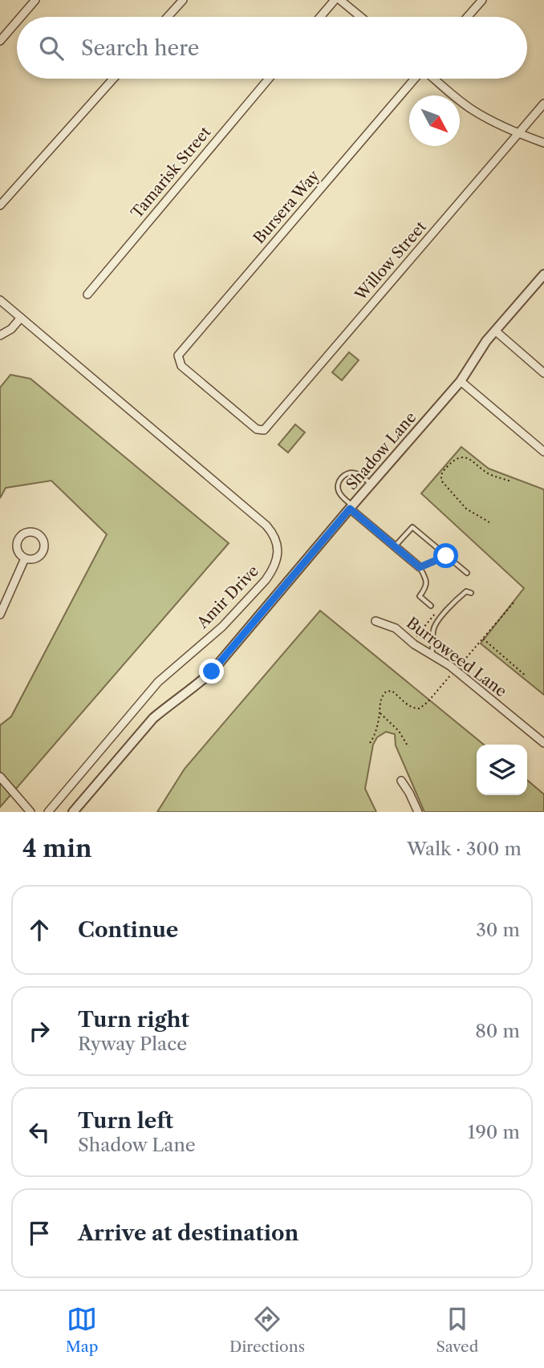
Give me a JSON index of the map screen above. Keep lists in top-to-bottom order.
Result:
{
  "streets": {
    "street": [
      "Tamarisk Street",
      "Bursera Way",
      "Willow Street",
      "Shadow Lane",
      "Amir Drive",
      "Burroweed Lane"
    ]
  },
  "crossings": [
    ["Bursera Way", "Willow Street"]
  ],
  "north": "bottom right",
  "page": {
    "search": "Search here",
    "heading": ["4 min", "Walk · 300 m"],
    "list": [
      ["Continue", "30 m"],
      ["Turn right", "Ryway Place", "80 m"],
      ["Turn left", "Shadow Lane", "190 m"],
      "Arrive at destination"
    ],
    "nav": ["Map", "Directions", "Saved"]
  }
}
